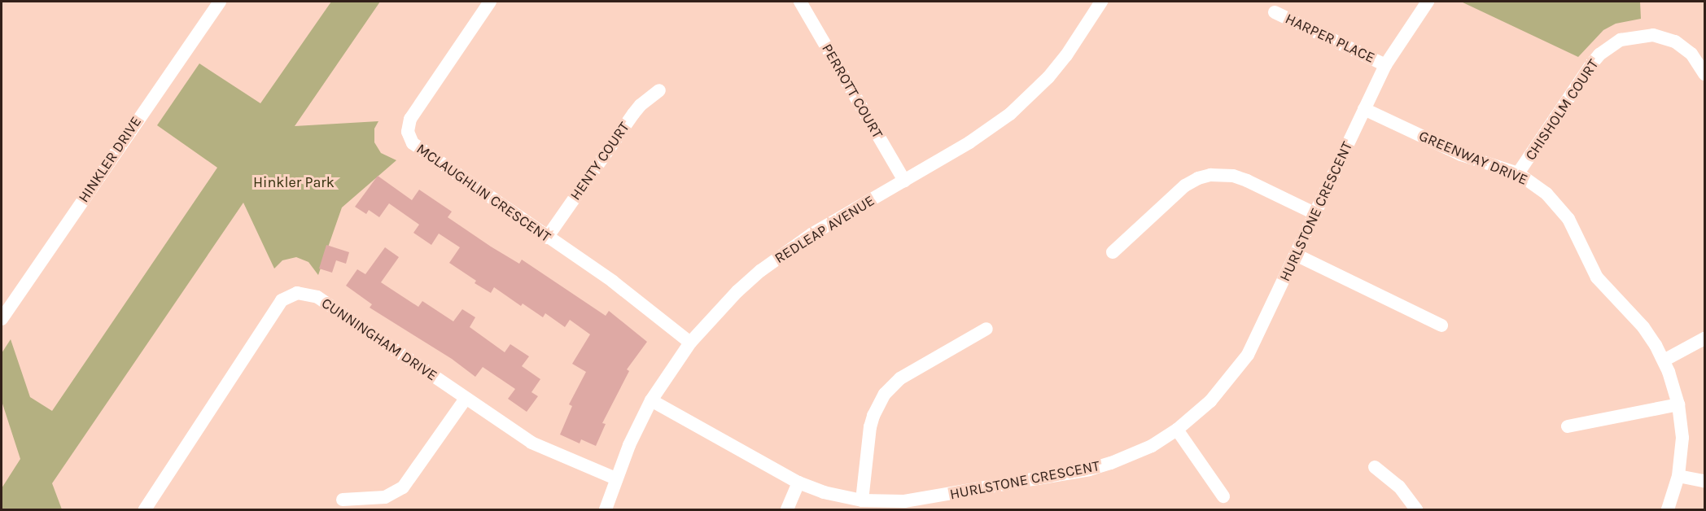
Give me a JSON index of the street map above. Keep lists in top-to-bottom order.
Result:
{
  "streets": {
    "street": [
      "HARPER PLACE",
      "PERROTT COURT",
      "CHISHOLM COURT",
      "GREENWAY DRIVE",
      "HINKLER DRIVE",
      "HENTY COURT",
      "MCLAUGHLIN CRESCENT",
      "HURLSTONE CRESCENT",
      "REDLEAP AVENUE",
      "CUNNINGHAM DRIVE"
    ]
  },
  "crossings": [
    ["HARPER PLACE", "HURLSTONE CRESCENT"],
    ["PERROTT COURT", "REDLEAP AVENUE"],
    ["CHISHOLM COURT", "GREENWAY DRIVE"],
    ["GREENWAY DRIVE", "HURLSTONE CRESCENT"],
    ["HENTY COURT", "MCLAUGHLIN CRESCENT"],
    ["MCLAUGHLIN CRESCENT", "REDLEAP AVENUE"],
    ["HURLSTONE CRESCENT", "REDLEAP AVENUE"],
    ["REDLEAP AVENUE", "CUNNINGHAM DRIVE"]
  ],
  "parks": ["Hinkler Park"]
}
